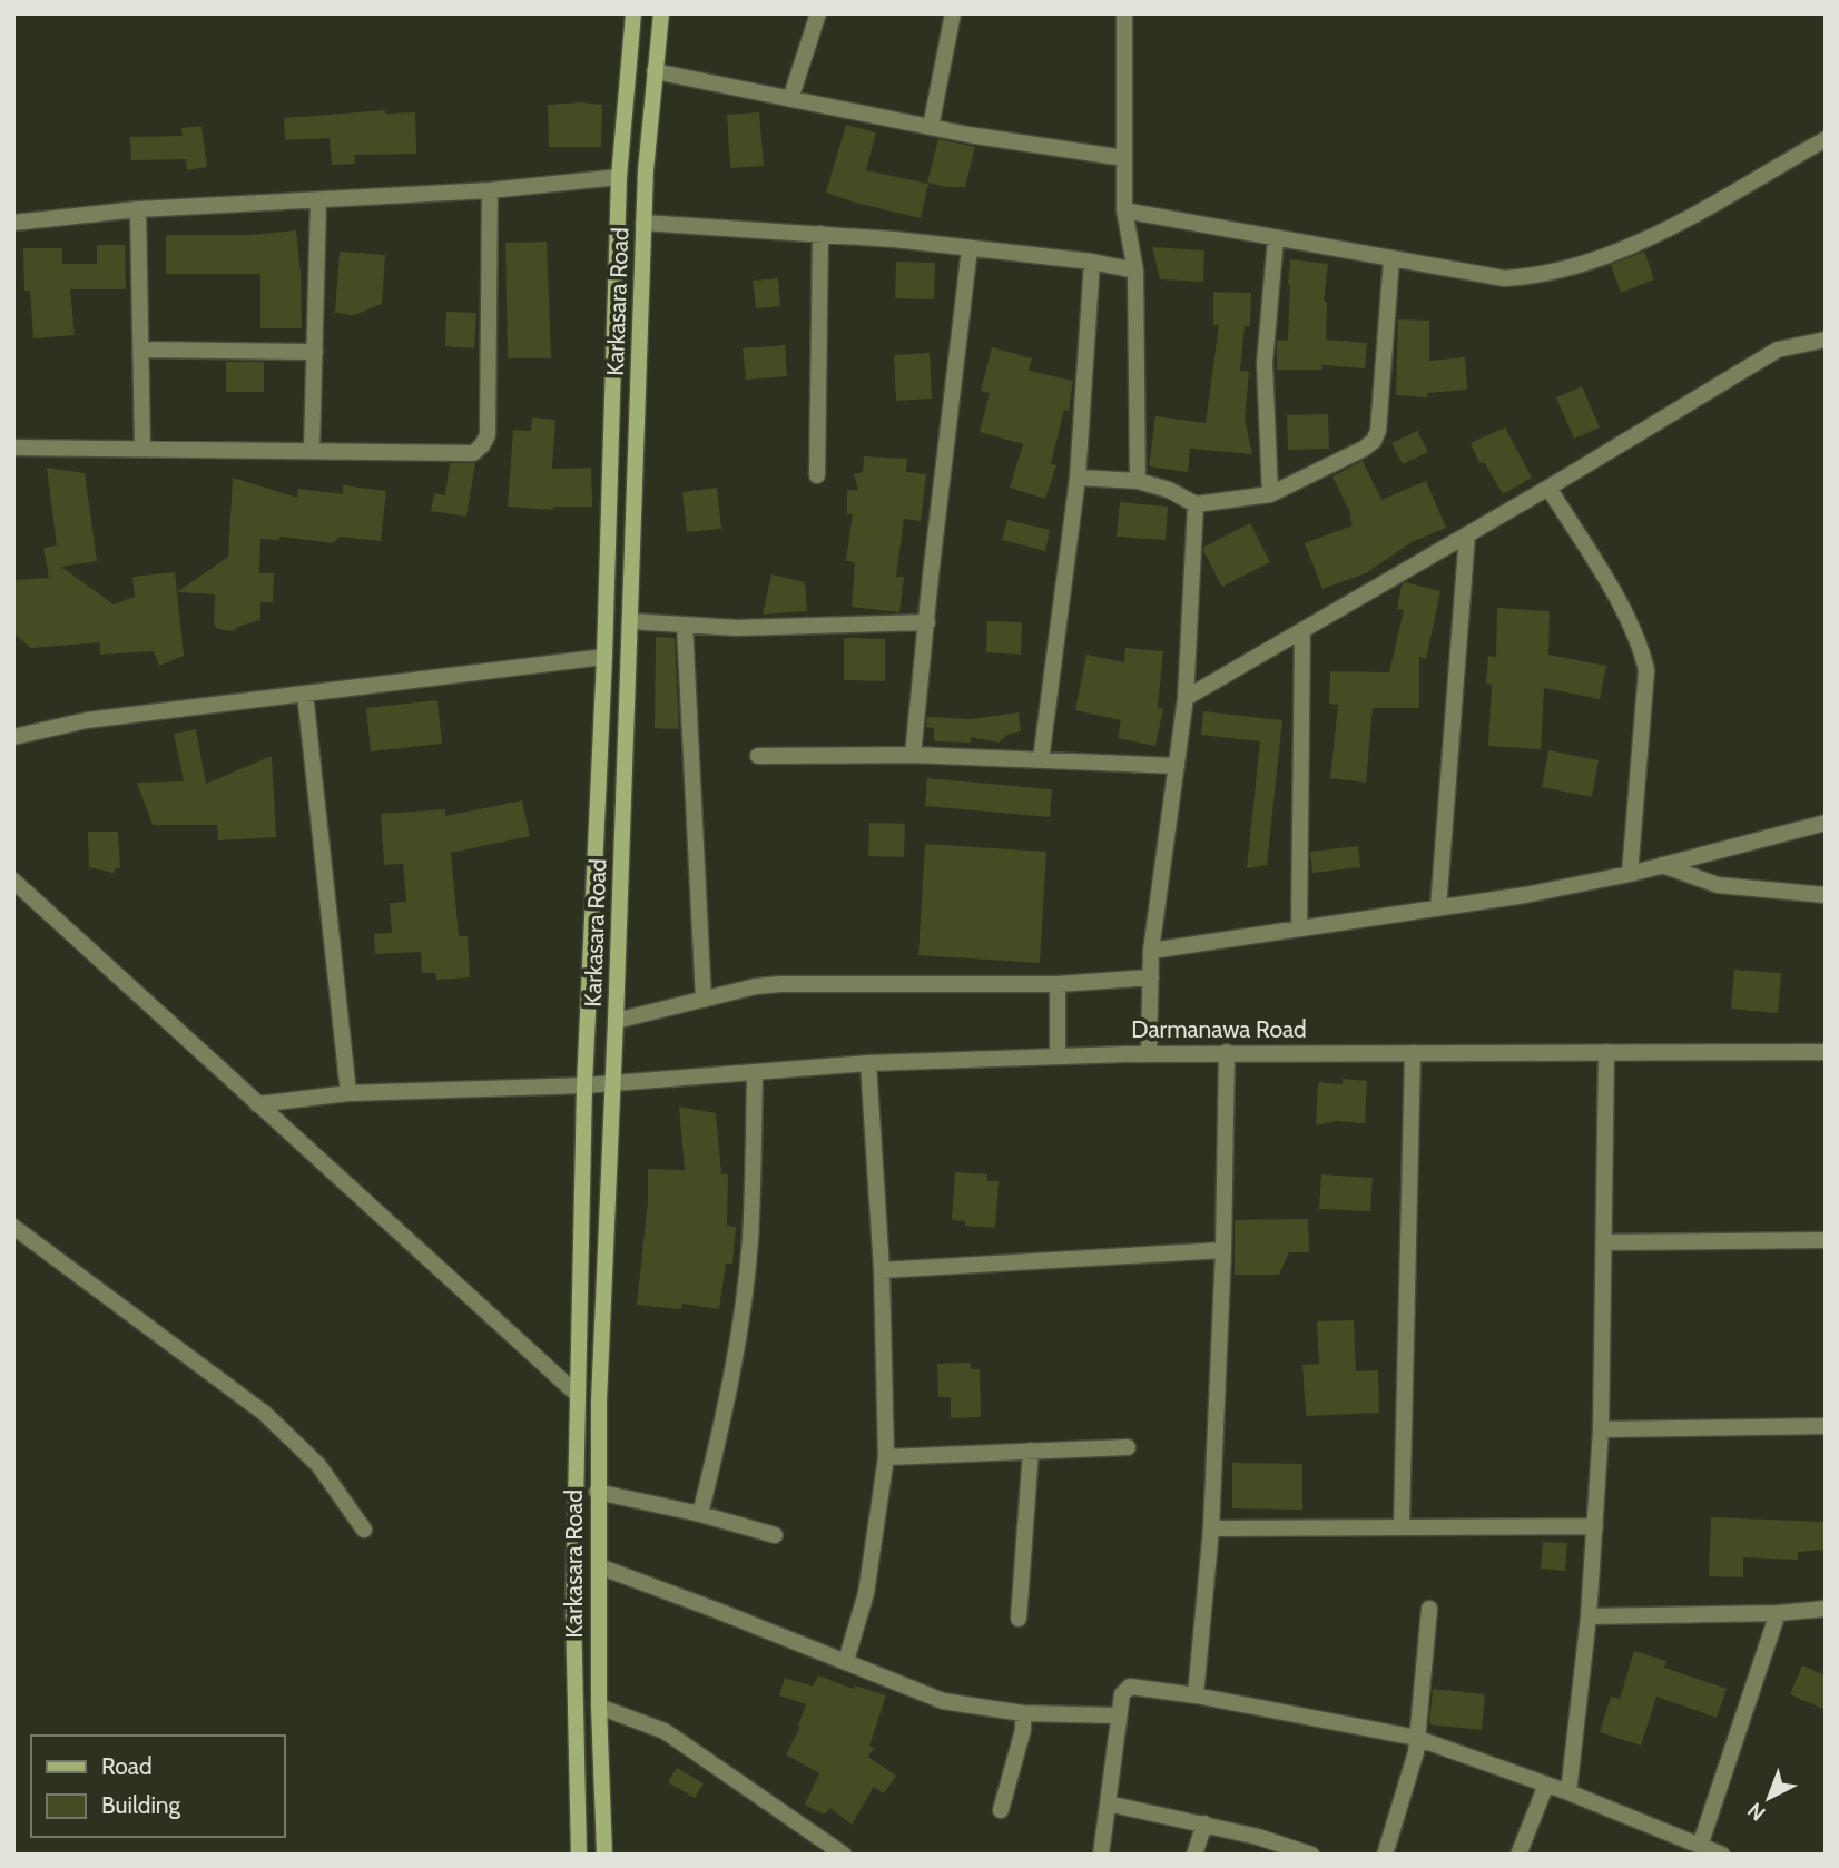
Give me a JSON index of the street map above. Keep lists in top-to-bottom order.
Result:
{
  "streets": {
    "main road": ["Karkasara Road"],
    "street": ["Darmanawa Road"]
  },
  "crossings": [
    ["Karkasara Road", "Darmanawa Road"]
  ],
  "legend": ["Road", "Building"],
  "north": "bottom left"
}
